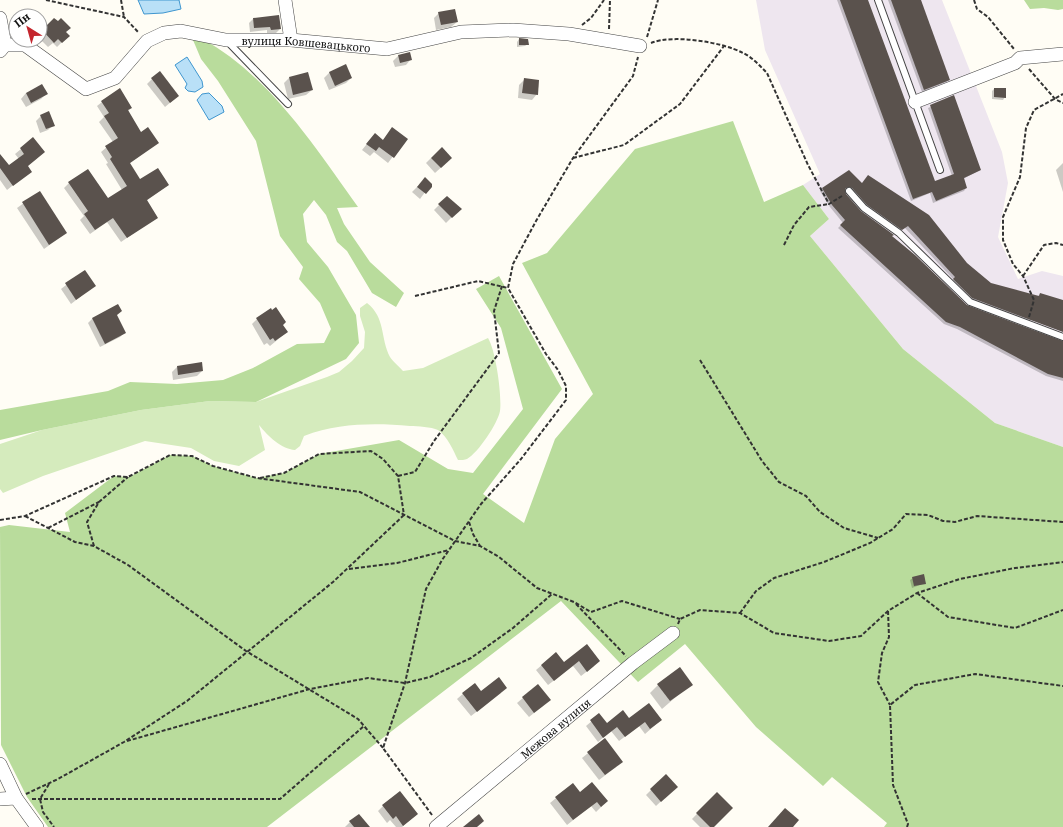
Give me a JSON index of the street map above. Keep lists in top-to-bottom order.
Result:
{
  "streets": {
    "street": ["вулиця Ковшевацького", "Межова вулиця"]
  },
  "north": "top left"
}
